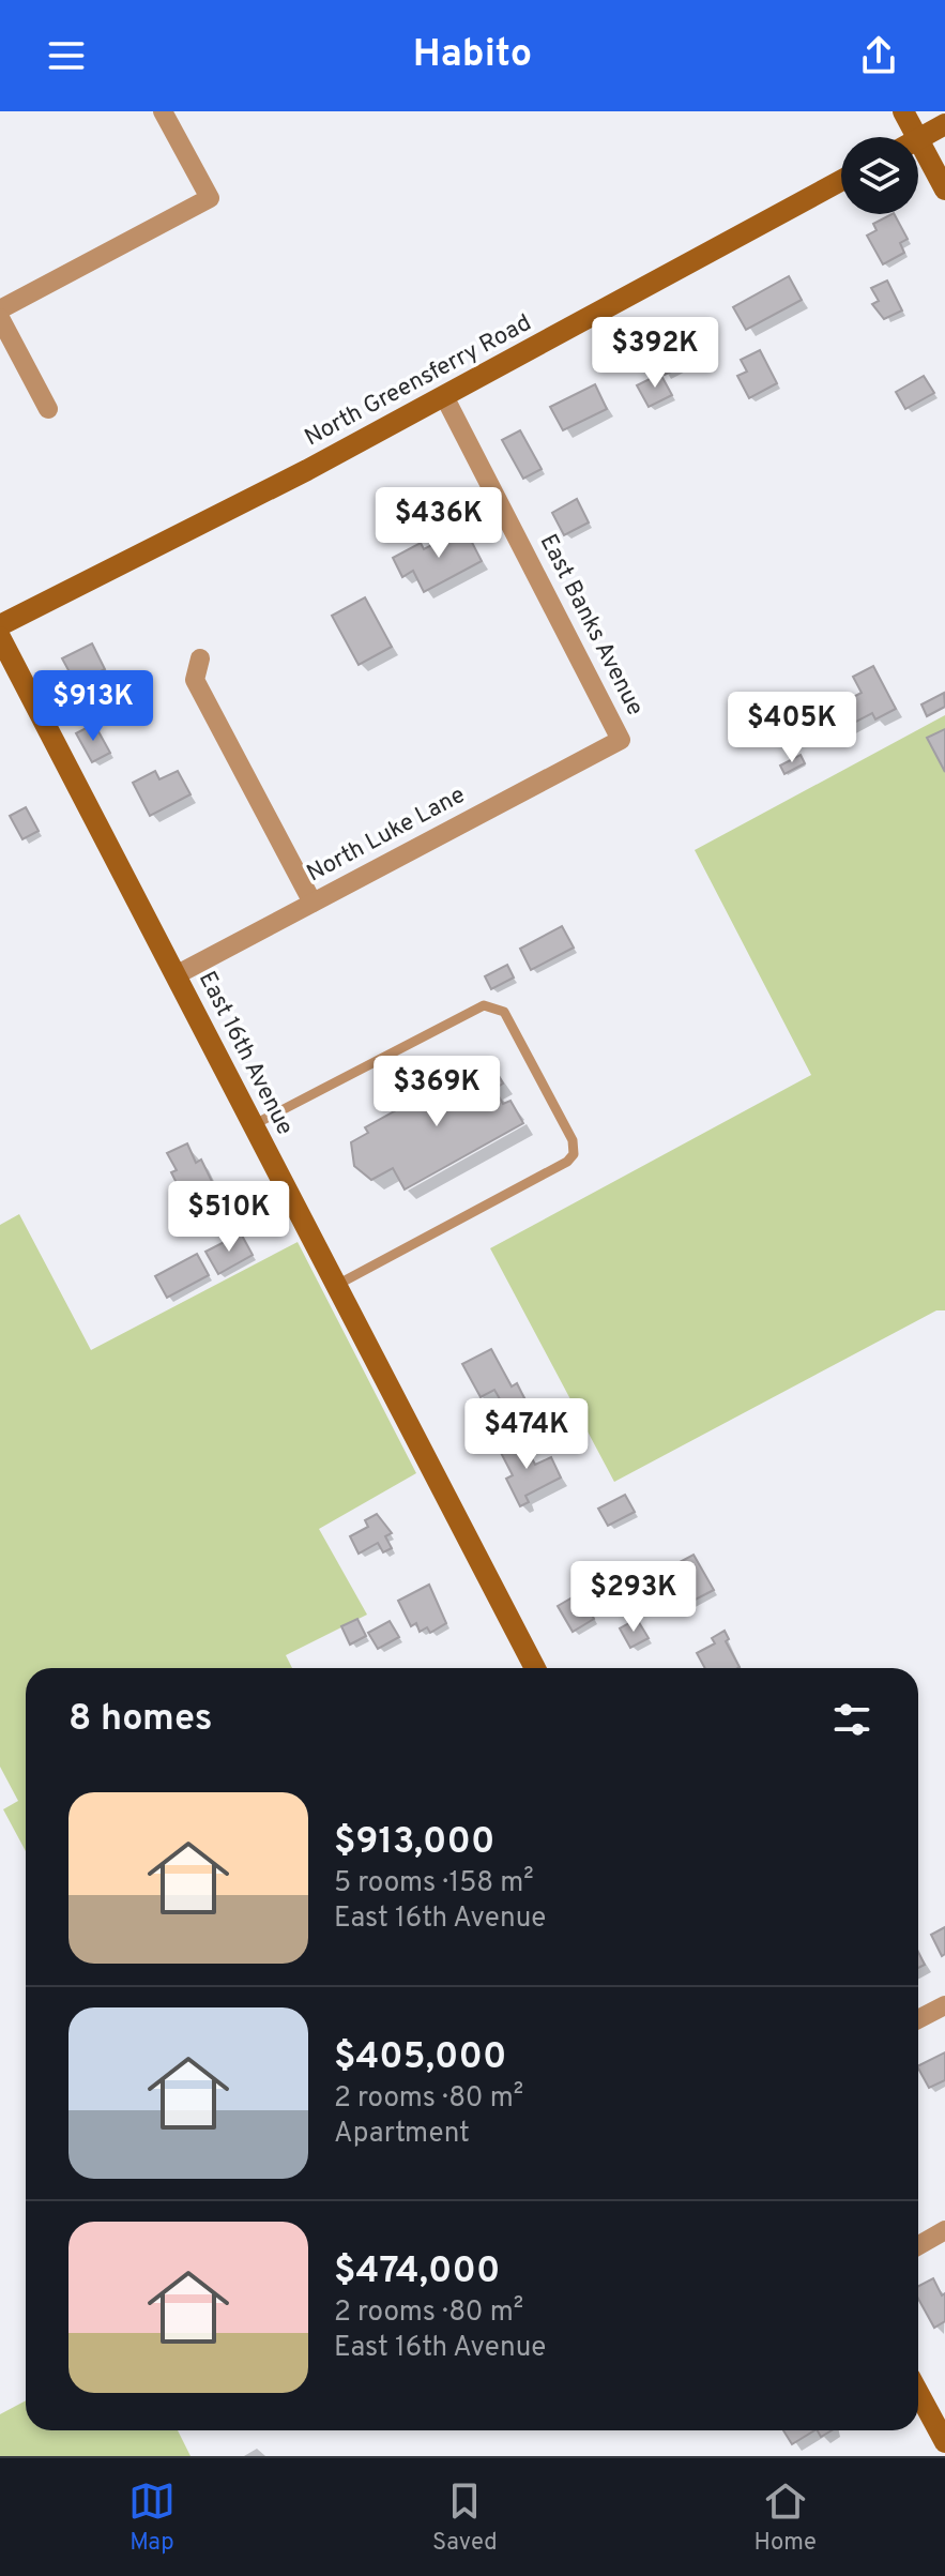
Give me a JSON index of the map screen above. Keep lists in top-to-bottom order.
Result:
{
  "streets": {
    "street": [
      "North Greensferry Road",
      "East Banks Avenue",
      "North Luke Lane",
      "East 16th Avenue"
    ]
  },
  "crossings": [
    ["North Greensferry Road", "East Banks Avenue"],
    ["East Banks Avenue", "North Luke Lane"],
    ["North Luke Lane", "East 16th Avenue"]
  ],
  "page": {
    "header": "Habito",
    "price": [
      "$392K",
      "$436K",
      "$913K",
      "$405K",
      "$369K",
      "$510K",
      "$474K",
      "$293K"
    ],
    "heading": "8 homes",
    "list": [
      {
        "name": "$913,000",
        "note": "5 rooms · 158 m² · East 16th Avenue"
      },
      {
        "name": "$405,000",
        "note": "2 rooms · 80 m² · Apartment"
      },
      {
        "name": "$474,000",
        "note": "2 rooms · 80 m² · East 16th Avenue"
      }
    ],
    "tabs": ["Map", "Saved", "Home"]
  }
}
